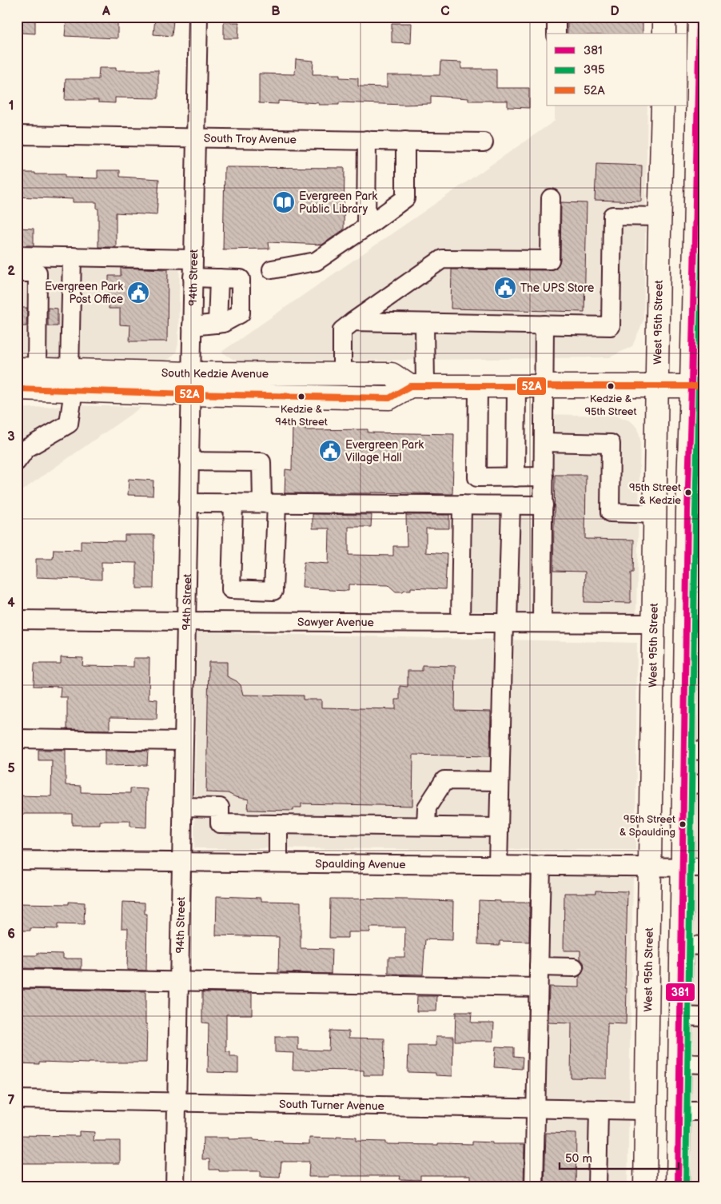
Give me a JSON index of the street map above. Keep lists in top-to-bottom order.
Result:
{
  "streets": {
    "main road": ["West 95th Street", "South Kedzie Avenue"],
    "street": [
      "South Troy Avenue",
      "94th Street",
      "Sawyer Avenue",
      "Spaulding Avenue",
      "South Turner Avenue"
    ]
  },
  "crossings": [
    ["South Troy Avenue", "94th Street"],
    ["94th Street", "South Kedzie Avenue"],
    ["94th Street", "Sawyer Avenue"],
    ["94th Street", "Spaulding Avenue"],
    ["94th Street", "South Turner Avenue"],
    ["West 95th Street", "South Kedzie Avenue"],
    ["West 95th Street", "Sawyer Avenue"],
    ["West 95th Street", "Spaulding Avenue"],
    ["West 95th Street", "South Turner Avenue"]
  ],
  "places": {
    "library": ["Evergreen Park Public Library"],
    "public building": ["The UPS Store", "Evergreen Park Post Office", "Evergreen Park Village Hall"],
    "other": [
      "Kedzie & 95th Street",
      "Kedzie & 94th Street",
      "95th Street & Kedzie",
      "95th Street & Spaulding"
    ]
  },
  "lines": ["transit line 381", "transit line 395", "transit line 52A"],
  "legend": ["381", "395", "52A"],
  "scale_bar": "50 m",
  "grid": {
    "columns": [
      "A",
      "B",
      "C",
      "D"
    ],
    "rows": [
      "1",
      "2",
      "3",
      "4",
      "5",
      "6",
      "7"
    ]
  }
}
